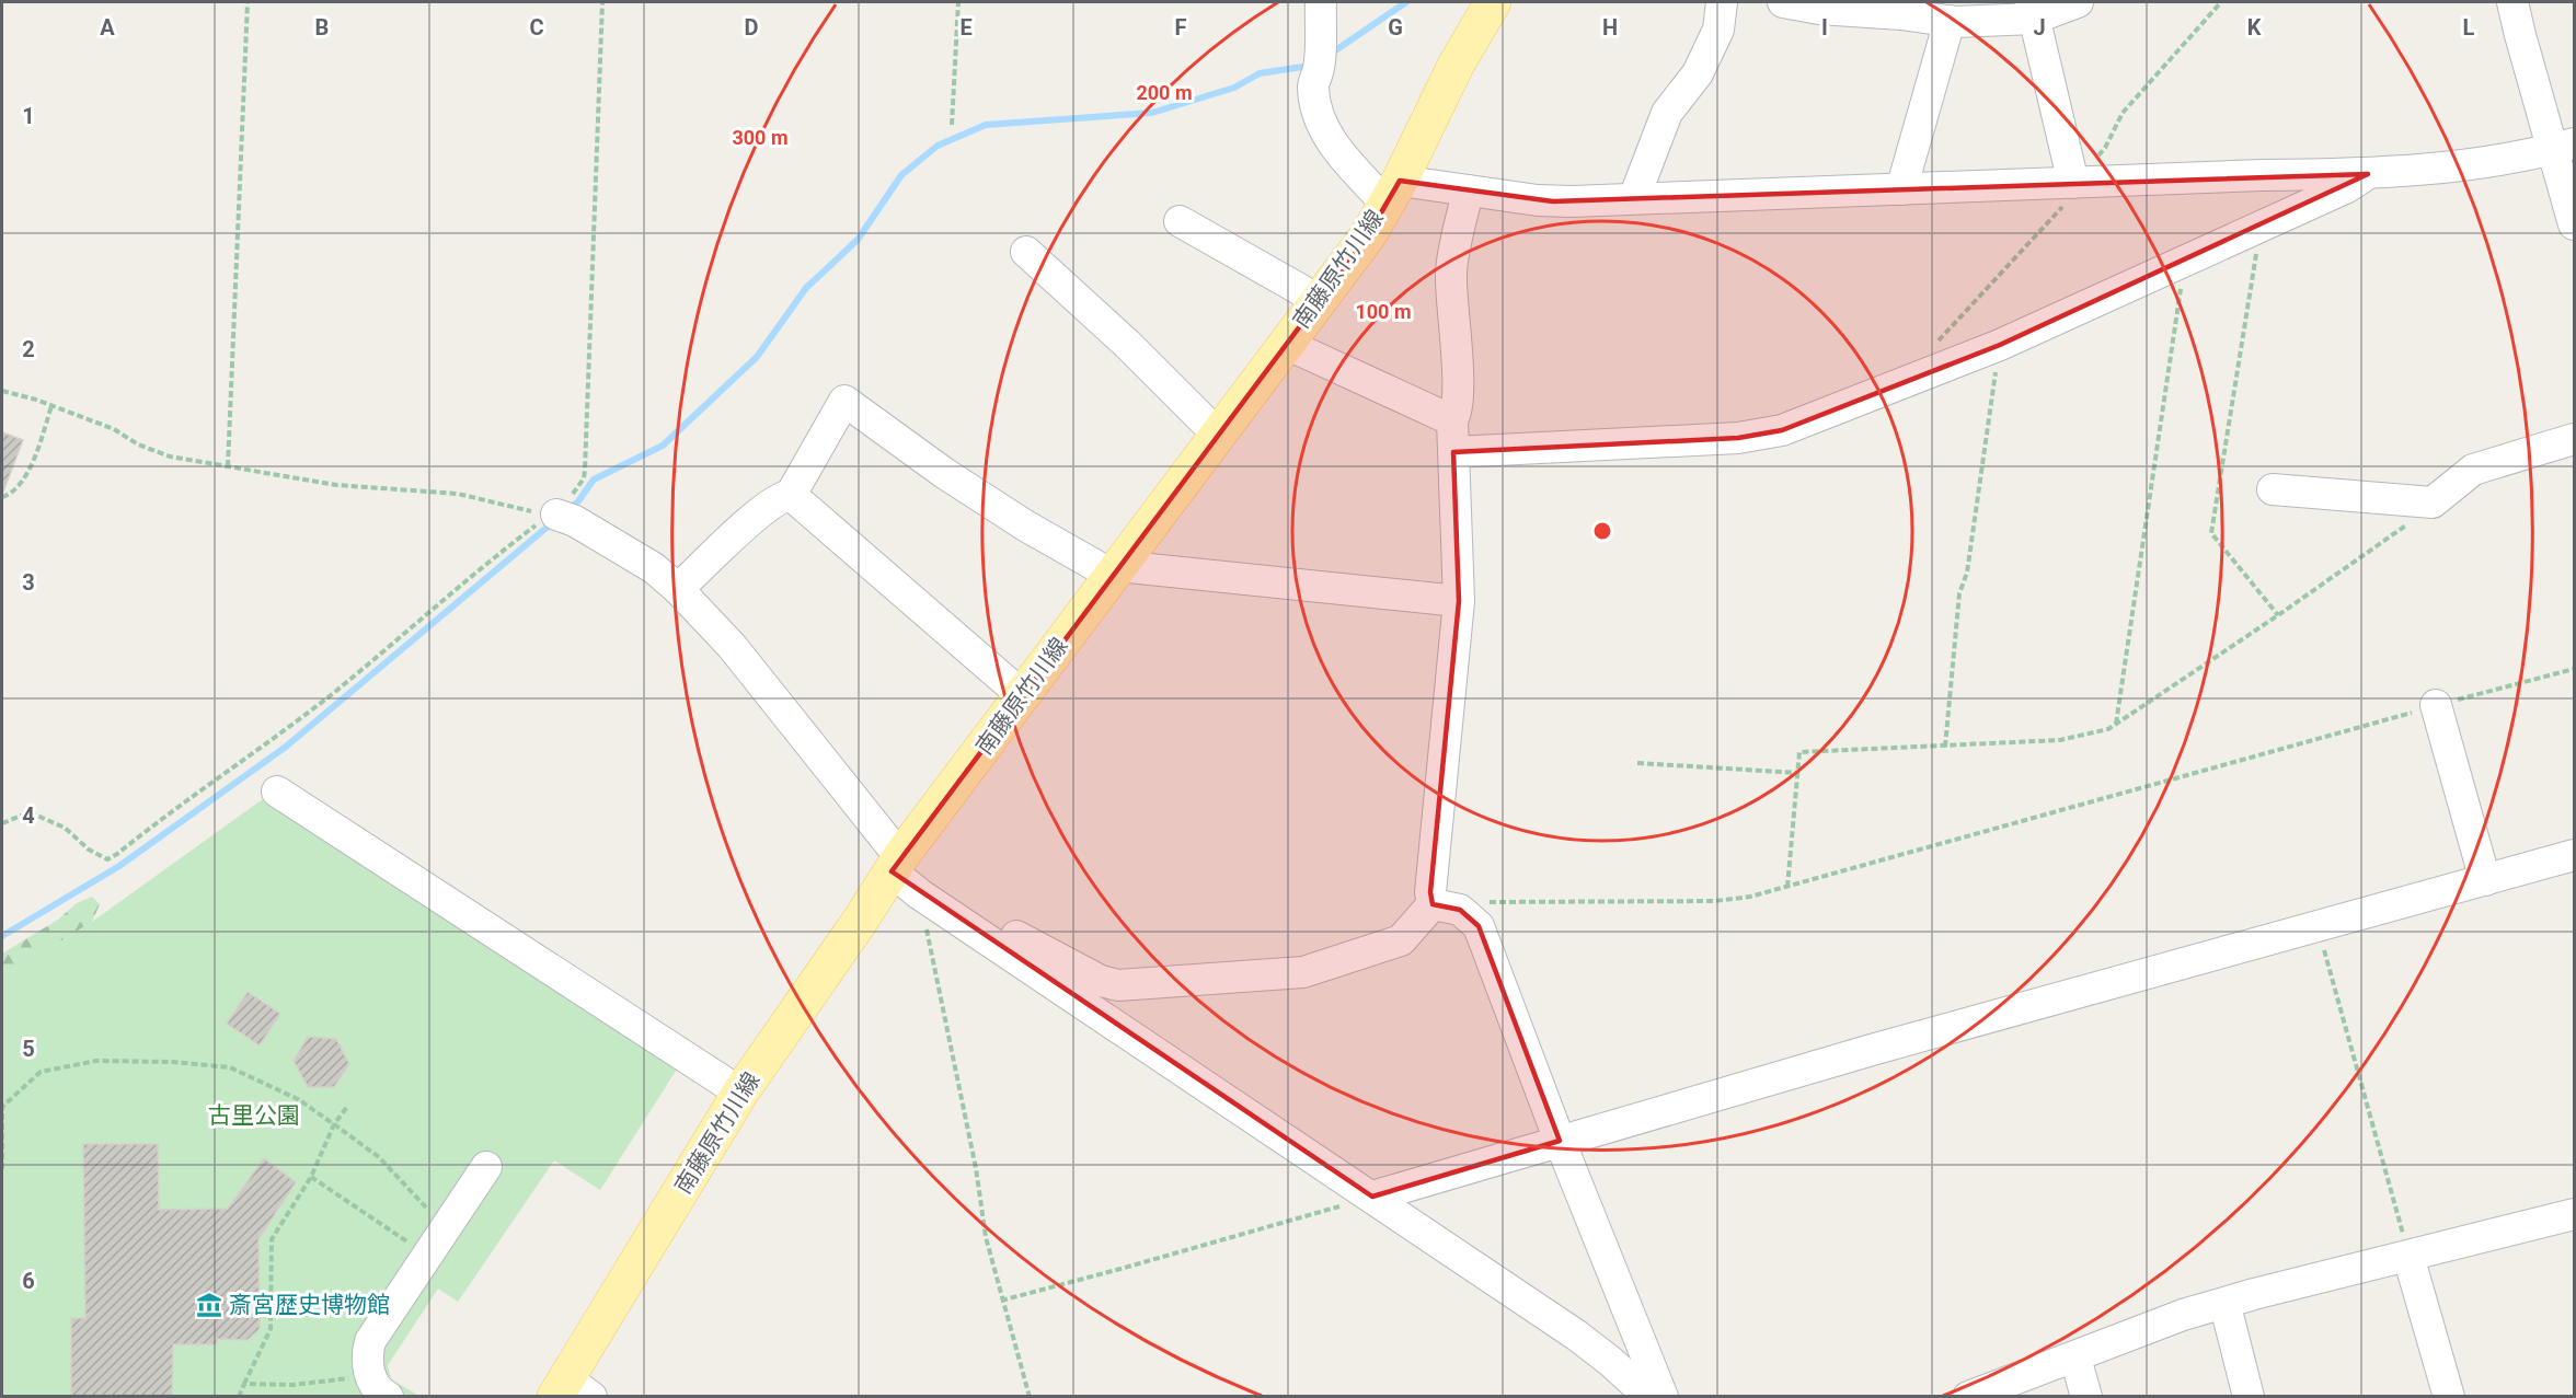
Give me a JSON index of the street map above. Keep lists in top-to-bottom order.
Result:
{
  "streets": {
    "main road": ["南藤原竹川線"]
  },
  "parks": ["古里公園"],
  "places": {
    "museum": ["斎宮歴史博物館"]
  },
  "grid": {
    "columns": [
      "A",
      "B",
      "C",
      "D",
      "E",
      "F",
      "G",
      "H",
      "I",
      "J",
      "K",
      "L"
    ],
    "rows": [
      "1",
      "2",
      "3",
      "4",
      "5",
      "6"
    ]
  },
  "rings": ["200 m", "300 m", "100 m"]
}
